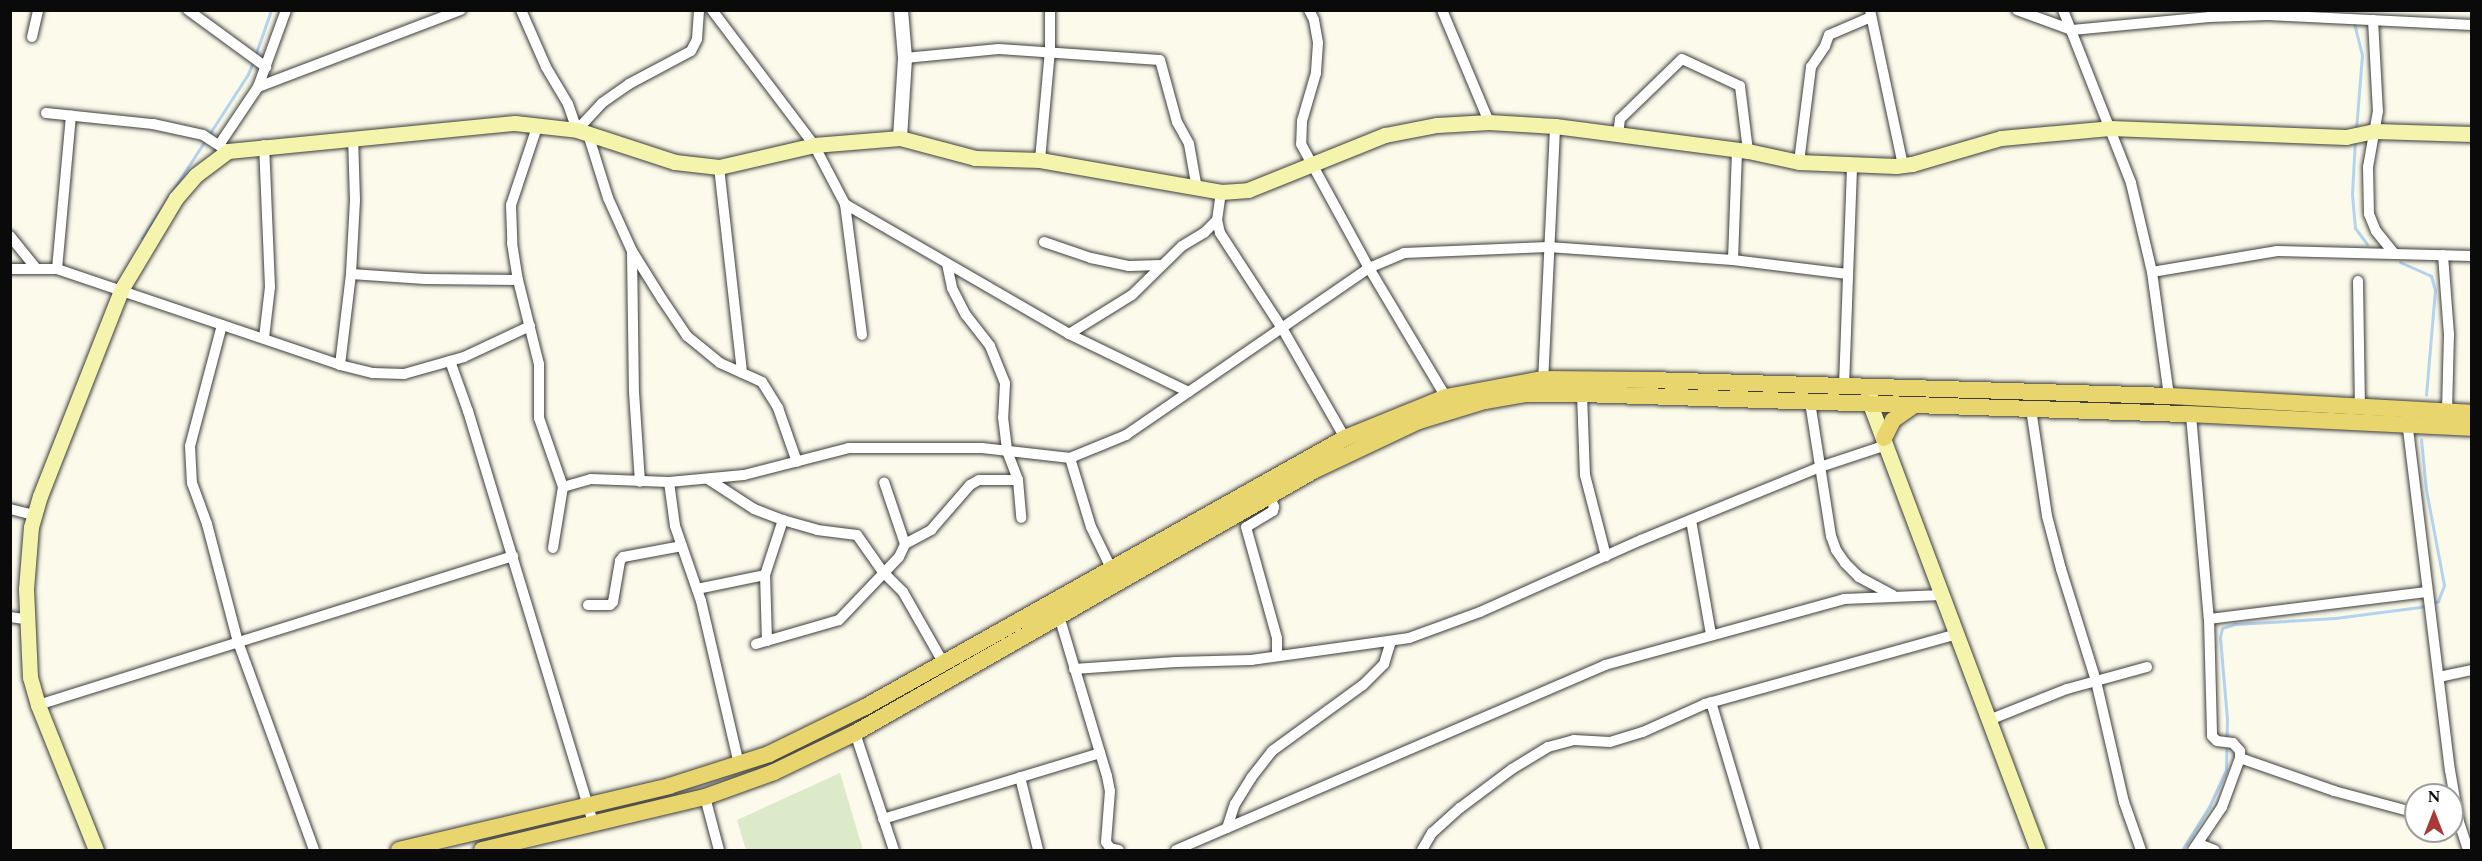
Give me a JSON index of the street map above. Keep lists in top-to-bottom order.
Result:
{
  "north": "top"
}
